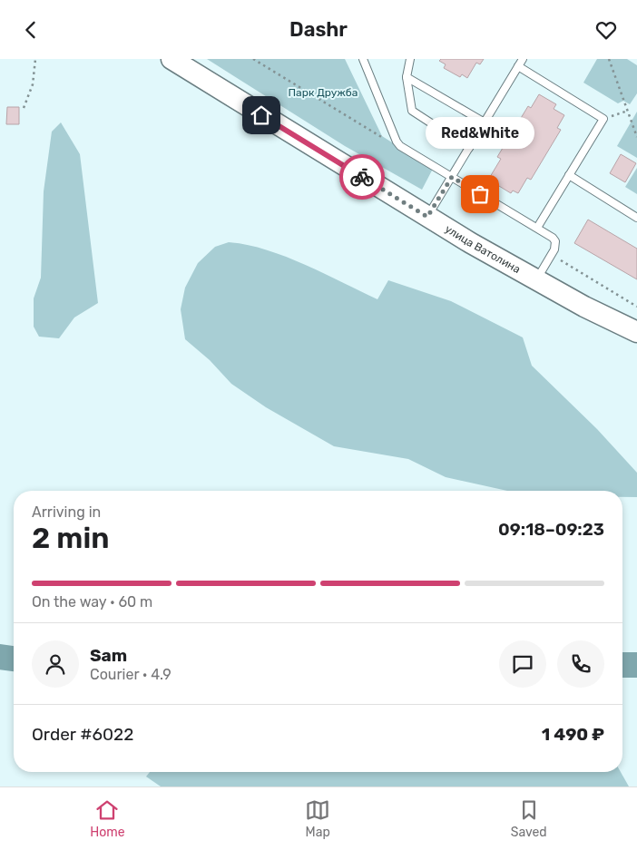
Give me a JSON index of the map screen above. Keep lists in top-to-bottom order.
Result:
{
  "streets": {
    "street": ["улица Ватолина"]
  },
  "parks": ["Парк Дружба"],
  "places": ["Red&White"],
  "page": {
    "header": "Dashr",
    "bubble": "Red&White",
    "heading": ["2 min", "Arriving in", "09:18–09:23"],
    "panel": [
      "Sam",
      "Courier · 4.9",
      "Order #6022",
      "1 490 ₽"
    ],
    "bar": "On the way · 60 m",
    "tabs": ["Home", "Map", "Saved"]
  }
}
